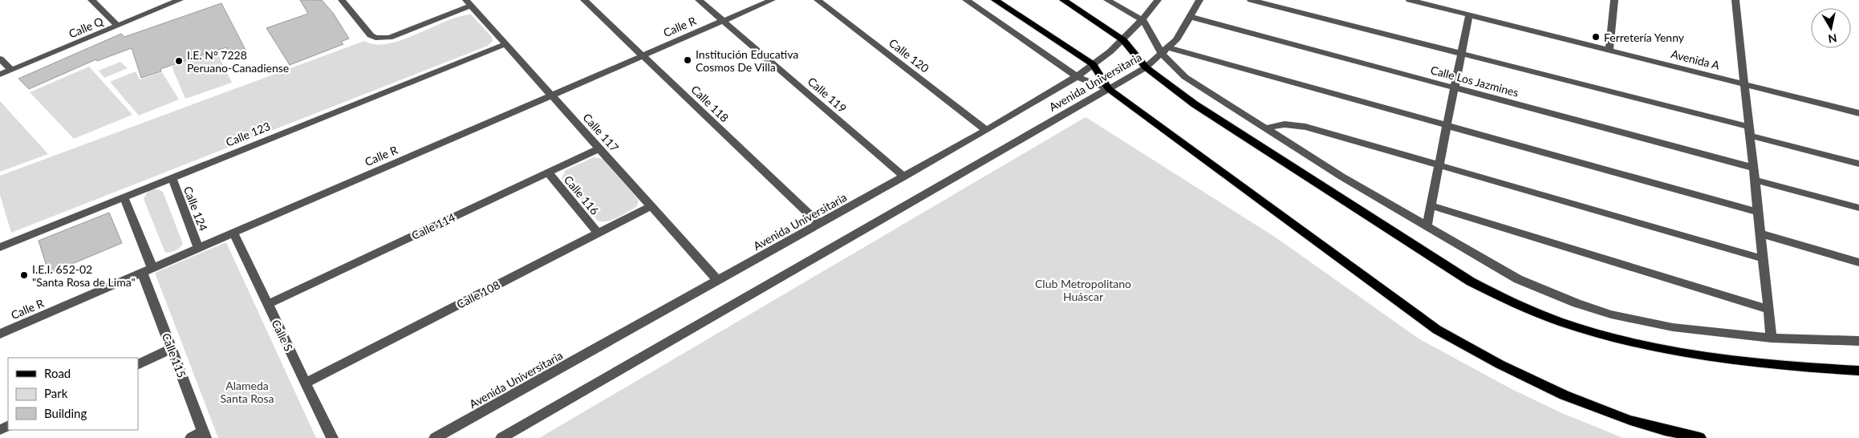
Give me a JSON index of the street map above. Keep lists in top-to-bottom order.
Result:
{
  "streets": {
    "street": [
      "Calle R",
      "Calle Q",
      "Calle 120",
      "Avenida A",
      "Calle Los Jazmines",
      "Avenida Universitaria",
      "Calle 119",
      "Calle 118",
      "Calle 117",
      "Calle 123",
      "Calle 116",
      "Calle 124",
      "Calle 114",
      "Calle 108",
      "Calle S",
      "Calle 115"
    ]
  },
  "crossings": [
    ["Calle R", "Calle 119"],
    ["Calle R", "Calle 118"],
    ["Calle R", "Calle 117"],
    ["Calle R", "Calle 124"],
    ["Calle R", "Calle S"],
    ["Calle R", "Calle 115"],
    ["Calle 120", "Avenida Universitaria"],
    ["Calle Los Jazmines", "Avenida Universitaria"],
    ["Avenida Universitaria", "Calle 119"],
    ["Avenida Universitaria", "Calle 118"],
    ["Avenida Universitaria", "Calle 117"],
    ["Calle 117", "Calle 123"],
    ["Calle 117", "Calle 114"],
    ["Calle 117", "Calle 108"],
    ["Calle 123", "Calle 124"],
    ["Calle 123", "Calle 115"],
    ["Calle 116", "Calle 114"],
    ["Calle 116", "Calle 108"],
    ["Calle 114", "Calle S"],
    ["Calle 108", "Calle S"]
  ],
  "parks": ["Club Metropolitano Huáscar", "Alameda Santa Rosa"],
  "places": [
    "Ferretería Yenny",
    "Institución Educativa Cosmos De Villa",
    "I.E. N° 7228 Peruano-Canadiense",
    "I.E.I. 652-02 \"Santa Rosa de Lima\""
  ],
  "legend": ["Road", "Park", "Building"],
  "north": "bottom"
}
